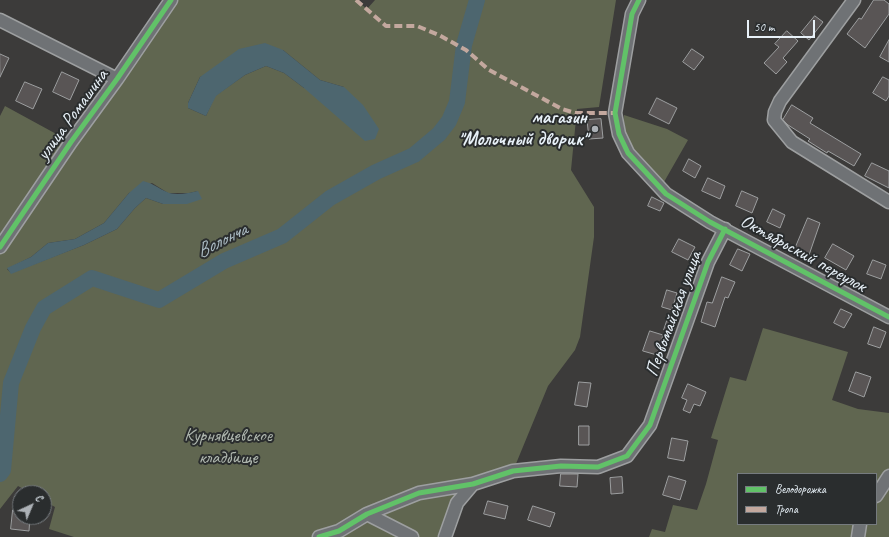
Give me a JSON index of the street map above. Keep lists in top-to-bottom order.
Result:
{
  "streets": {
    "street": ["улица Ромашина", "Октябрьский переулок", "Первомайская улица"]
  },
  "crossings": [
    ["Октябрьский переулок", "Первомайская улица"]
  ],
  "water": ["Волонча"],
  "parks": ["Курнявцевское кладбище"],
  "places": ["магазин \"Молочный дворик\""],
  "legend": ["Велодорожка", "Тропа"],
  "scale_bar": "50 m",
  "north": "top right"
}
